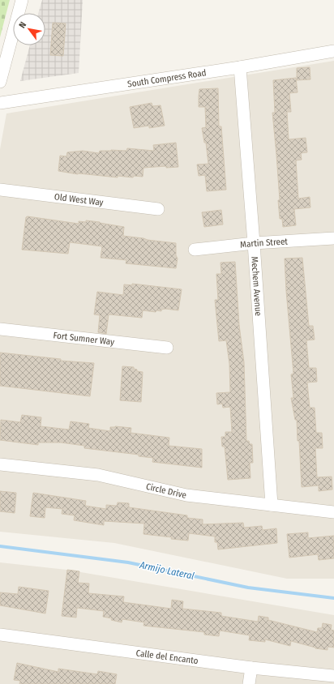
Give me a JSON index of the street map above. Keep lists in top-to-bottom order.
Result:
{
  "streets": {
    "street": [
      "South Compress Road",
      "Old West Way",
      "Martin Street",
      "Mechem Avenue",
      "Fort Sumner Way",
      "Circle Drive",
      "Calle del Encanto"
    ]
  },
  "crossings": [
    ["South Compress Road", "Mechem Avenue"],
    ["Martin Street", "Mechem Avenue"],
    ["Mechem Avenue", "Circle Drive"]
  ],
  "water": ["Armijo Lateral"],
  "north": "top left"
}
